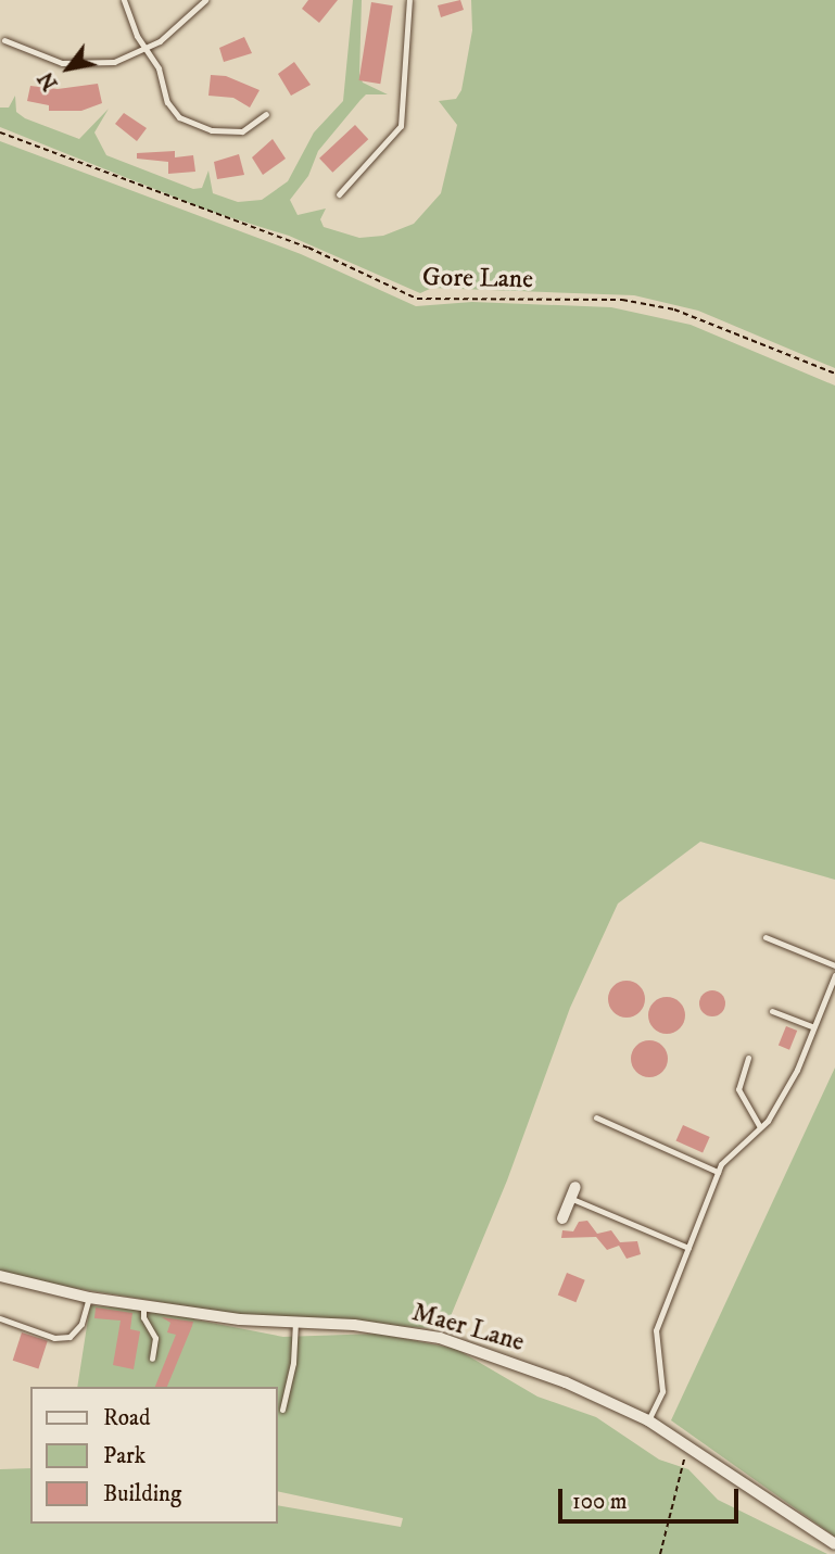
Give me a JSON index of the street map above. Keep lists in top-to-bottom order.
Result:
{
  "streets": {
    "street": ["Maer Lane"],
    "path": ["Gore Lane"]
  },
  "legend": ["Road", "Park", "Building"],
  "scale_bar": "100 m",
  "north": "bottom left"
}
